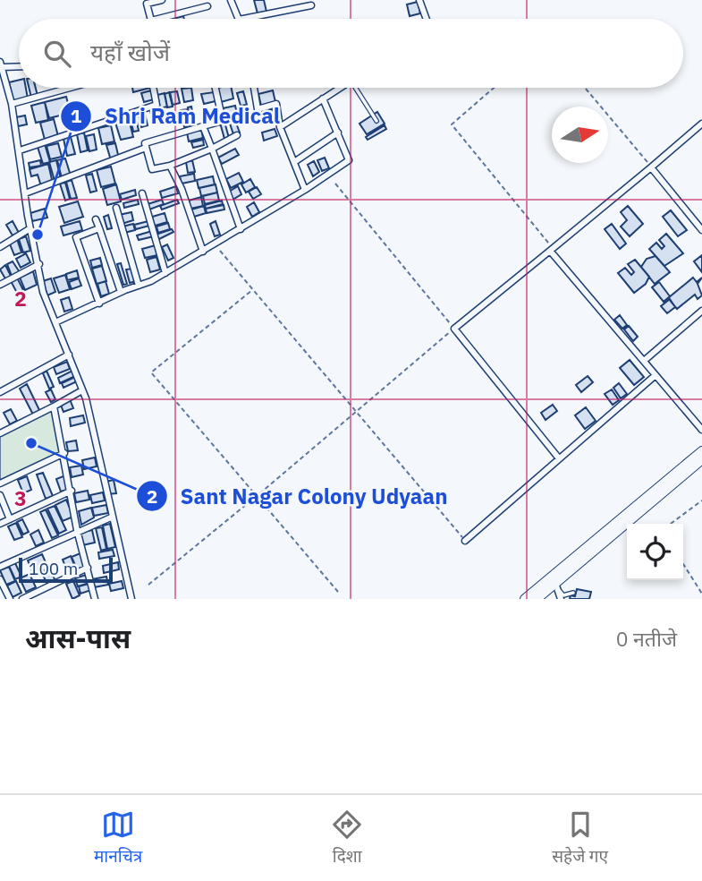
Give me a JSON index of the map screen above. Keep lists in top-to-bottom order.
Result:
{
  "places": ["Shri Ram Medical", "Sant Nagar Colony Udyaan"],
  "scale_bar": "100 m",
  "north": "right",
  "page": {
    "search": "यहाँ खोजें",
    "scale": "100 m",
    "heading": ["आस-पास", "0 नतीजे"],
    "nav": ["मानचित्र", "दिशा", "सहेजे गए"]
  },
  "grid": {
    "rows": ["2", "3"]
  }
}
